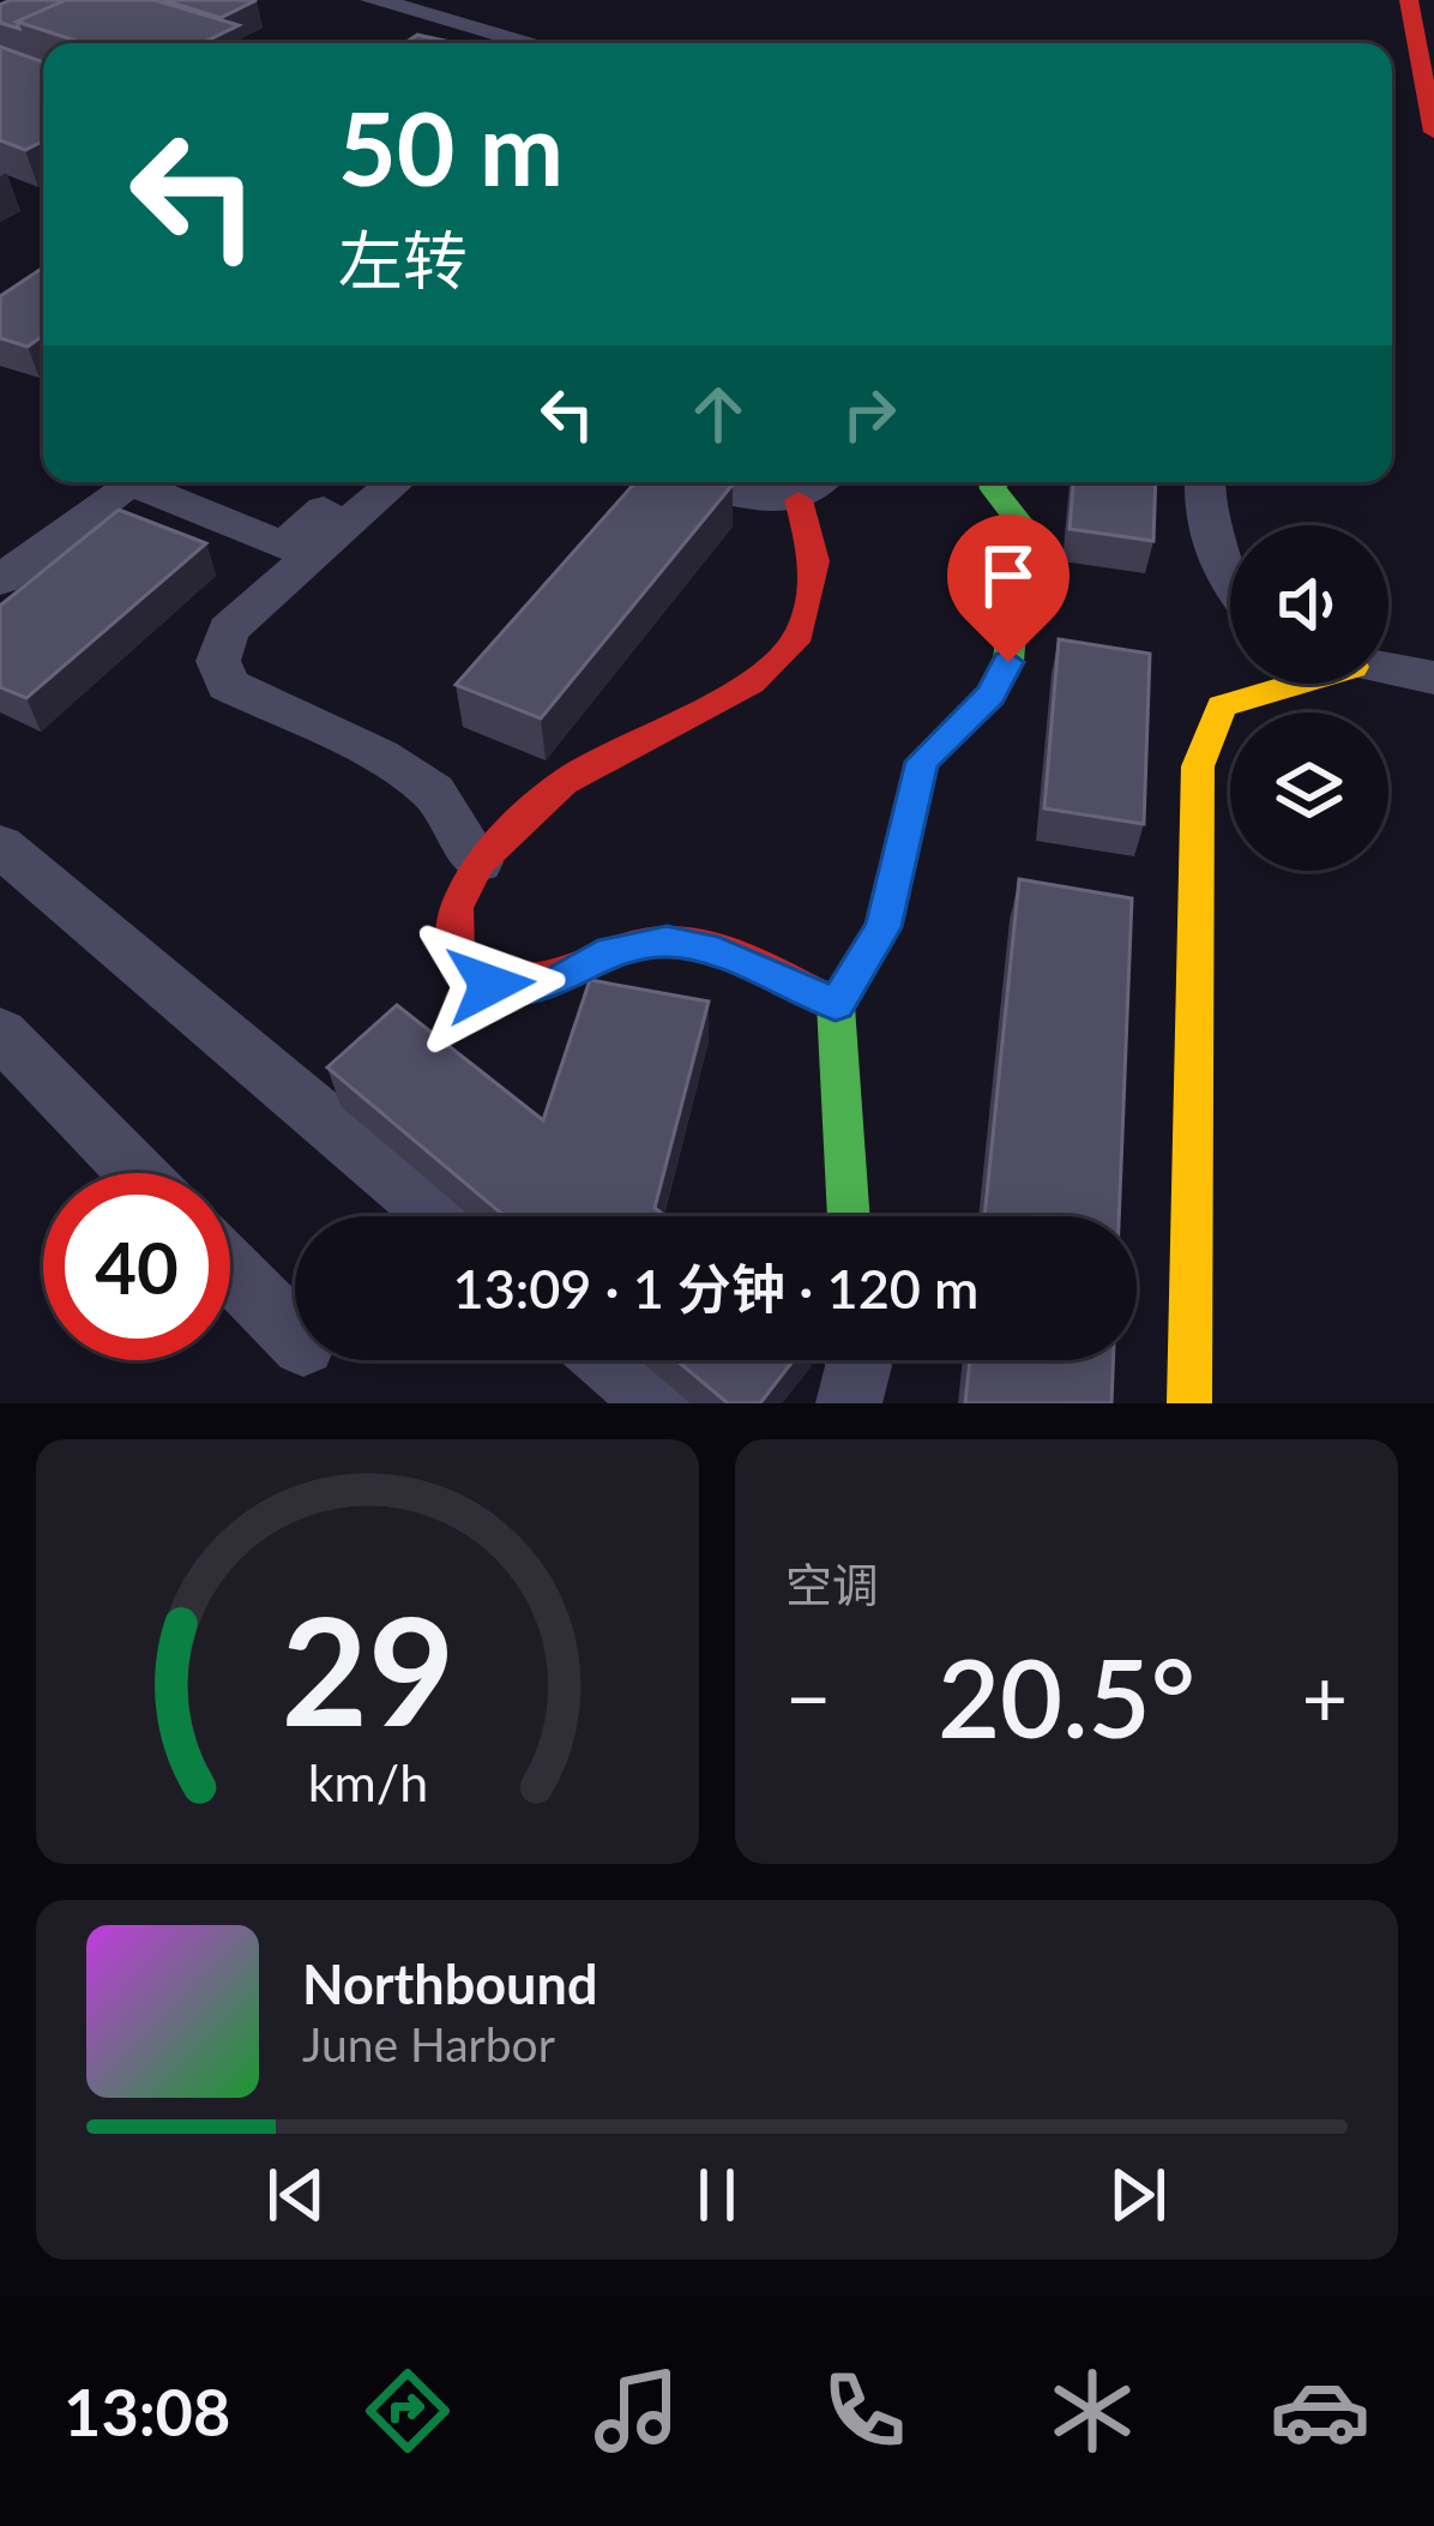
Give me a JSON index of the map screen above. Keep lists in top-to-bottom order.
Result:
{
  "page": {
    "turn": ["50 m", "左转"],
    "limit": "40",
    "trip": "13:09 · 1 分钟 · 120 m",
    "tile": "空调",
    "heat": ["−", "20.5°", "+"],
    "song": ["Northbound", "June Harbor"],
    "tabs": "13:08",
    "gauge": ["29", "km/h"]
  }
}
